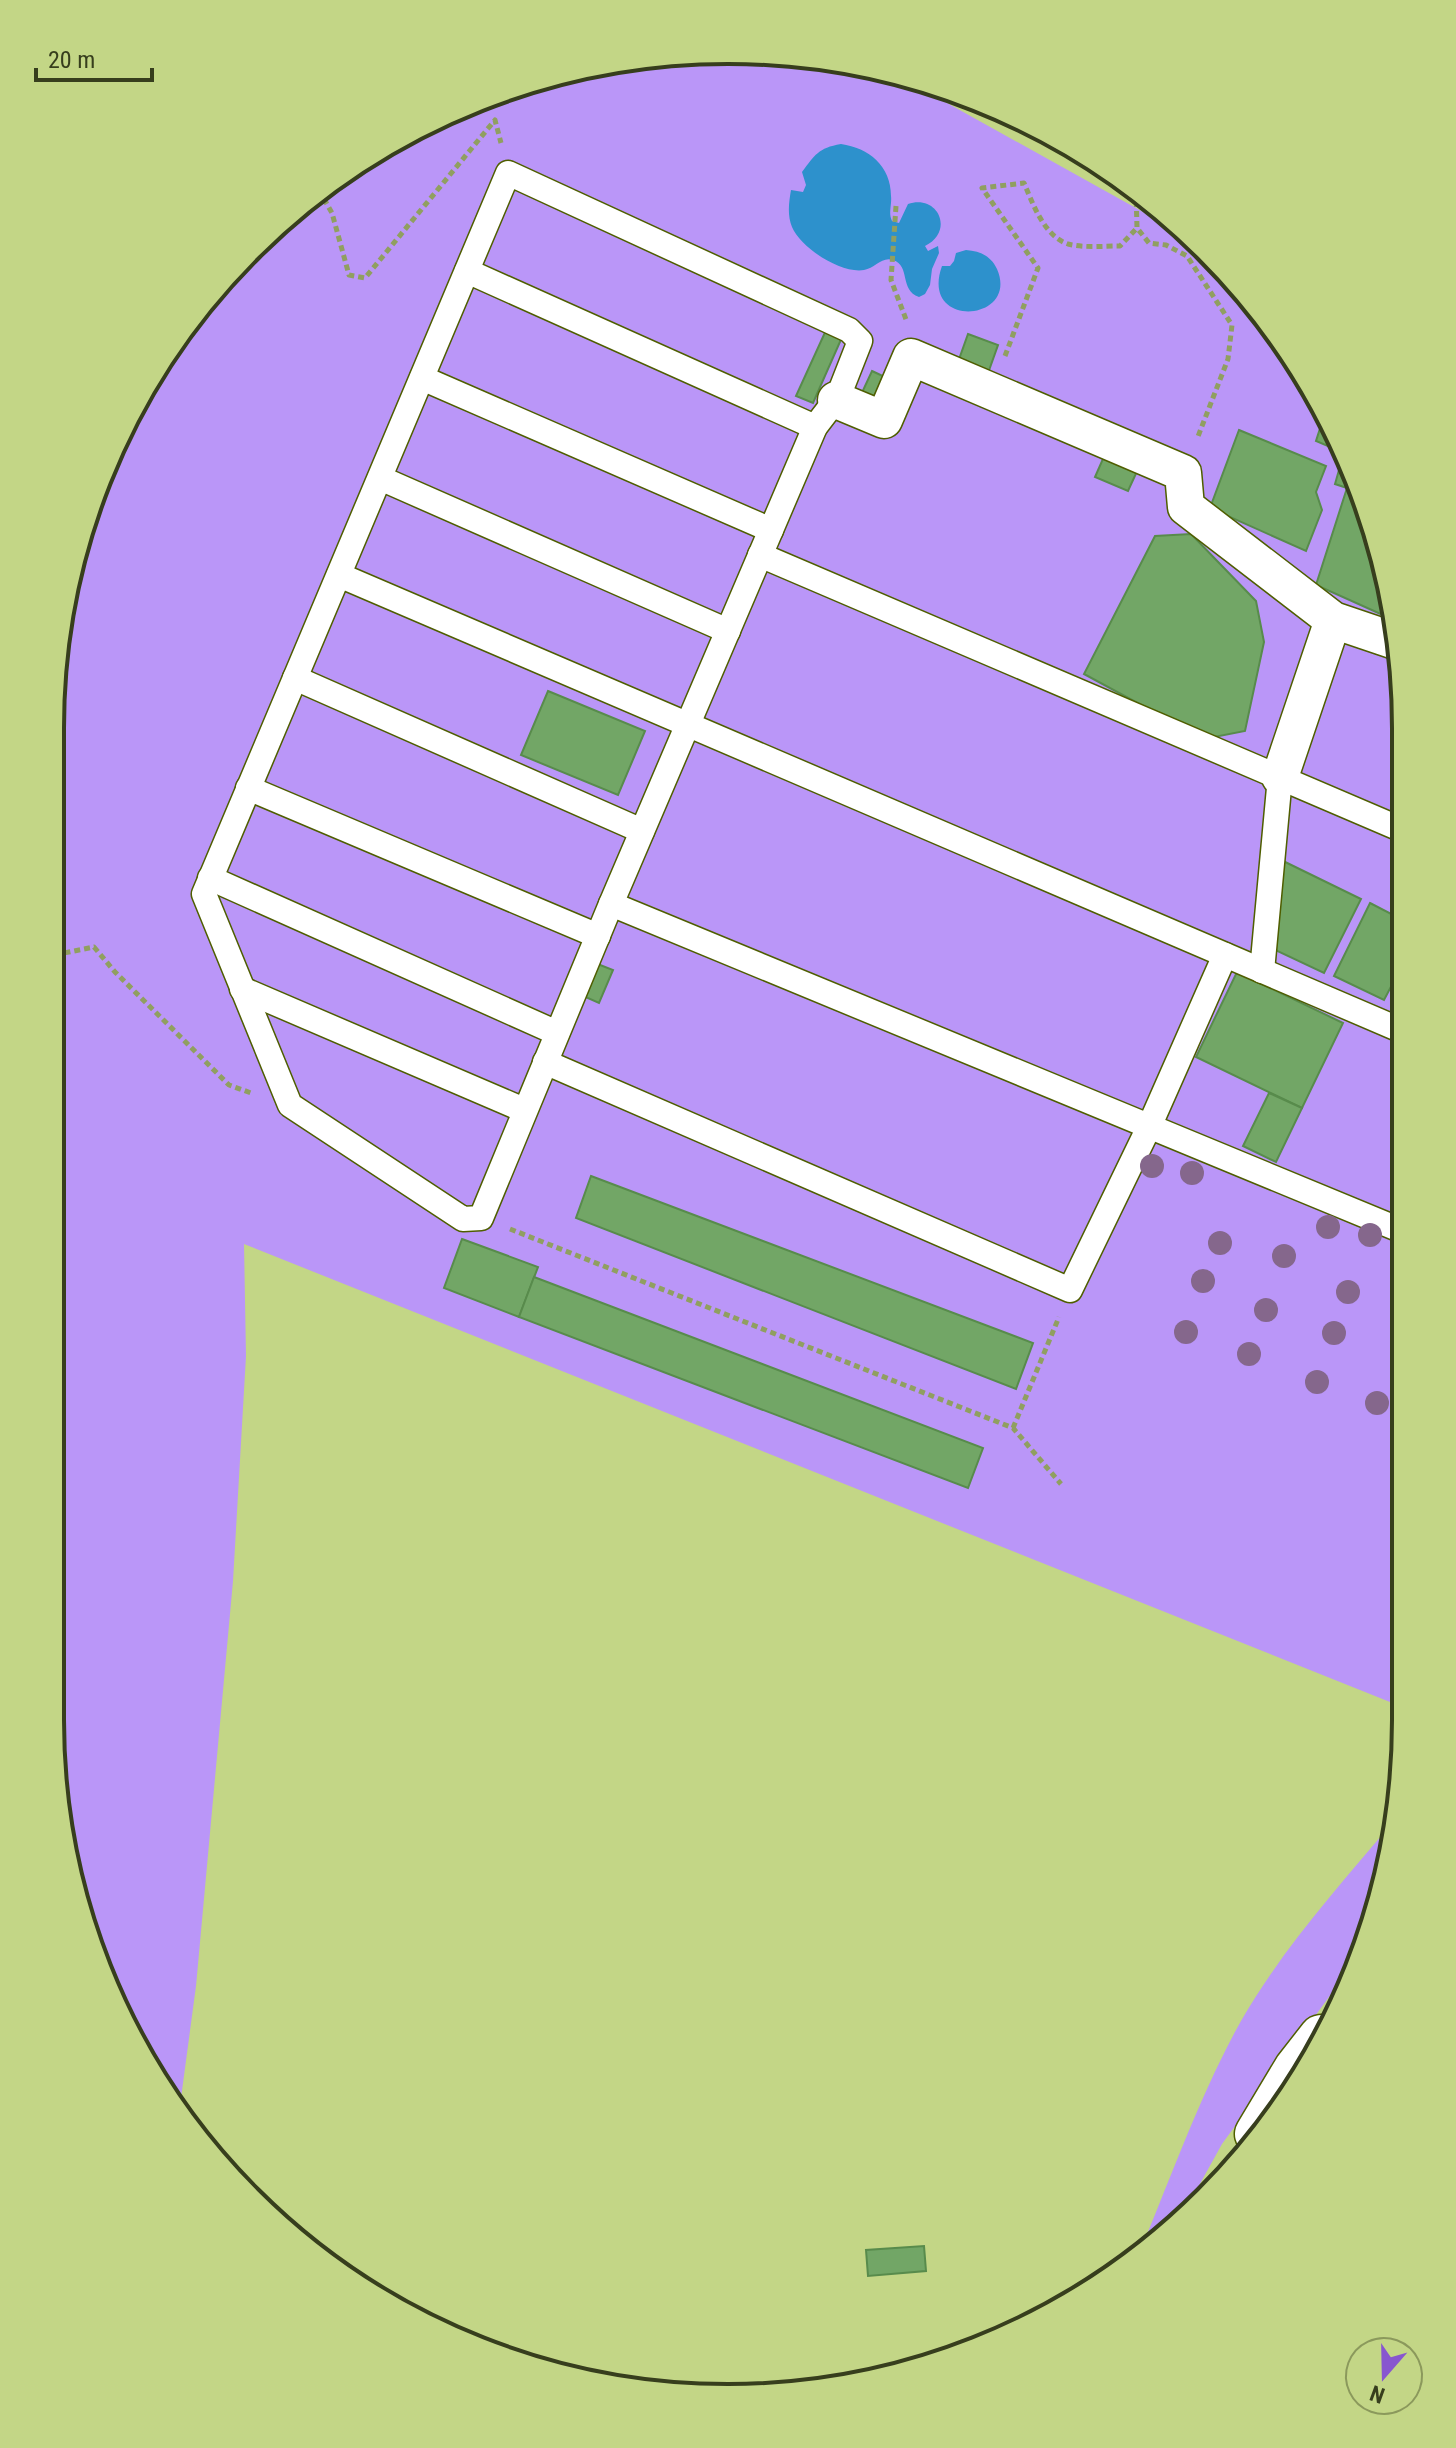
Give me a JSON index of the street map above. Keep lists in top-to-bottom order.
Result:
{
  "scale_bar": "20 m",
  "north": "bottom"
}
